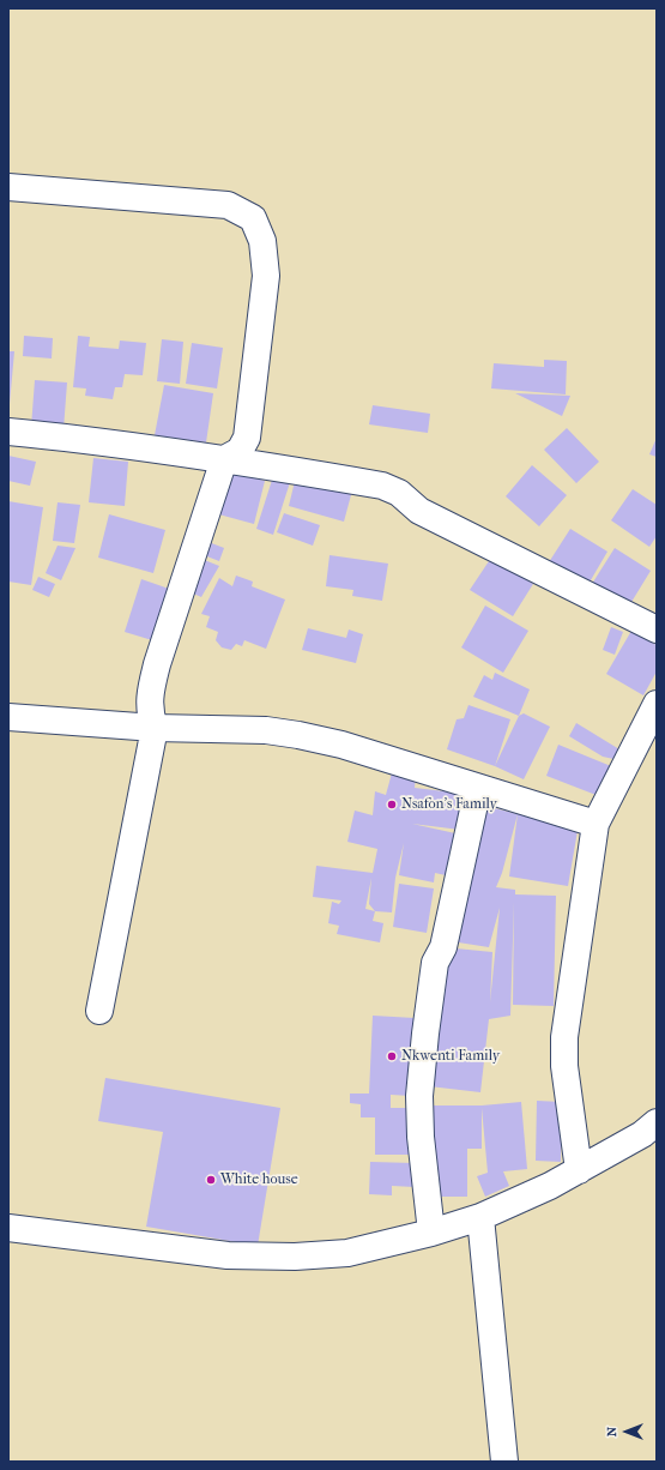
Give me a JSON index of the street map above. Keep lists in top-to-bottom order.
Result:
{
  "places": ["Nsafon's Family", "Nkwenti Family", "White house"],
  "north": "left"
}
